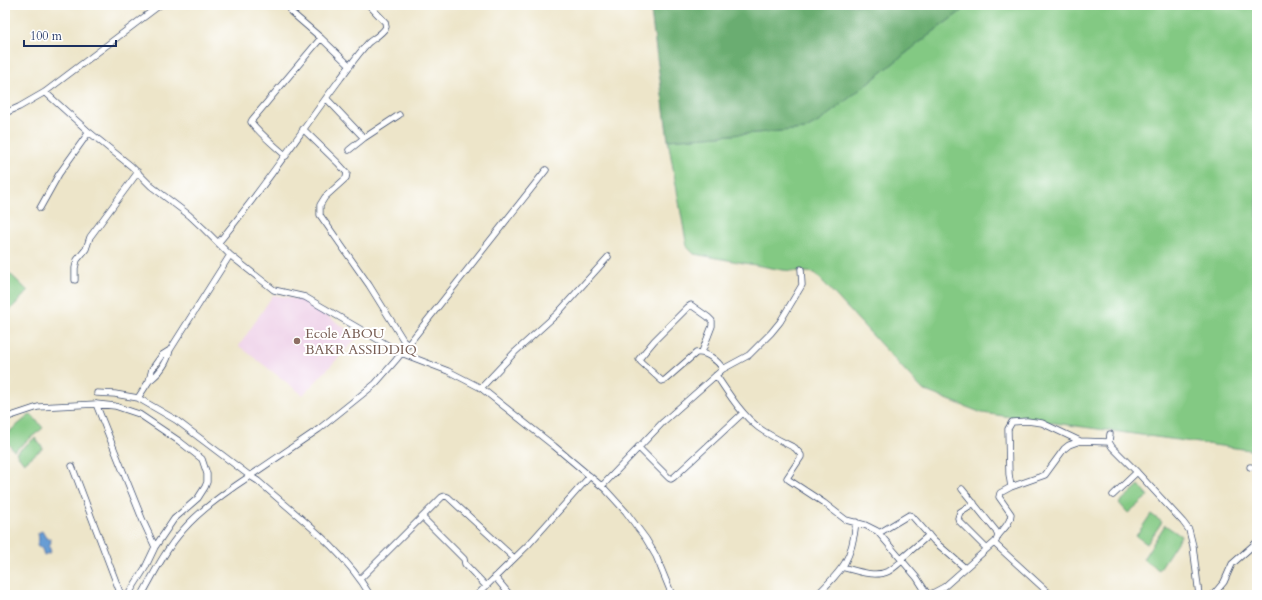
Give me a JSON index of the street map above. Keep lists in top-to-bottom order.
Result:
{
  "places": ["Ecole ABOU BAKR ASSIDDIQ"],
  "scale_bar": "100 m"
}
